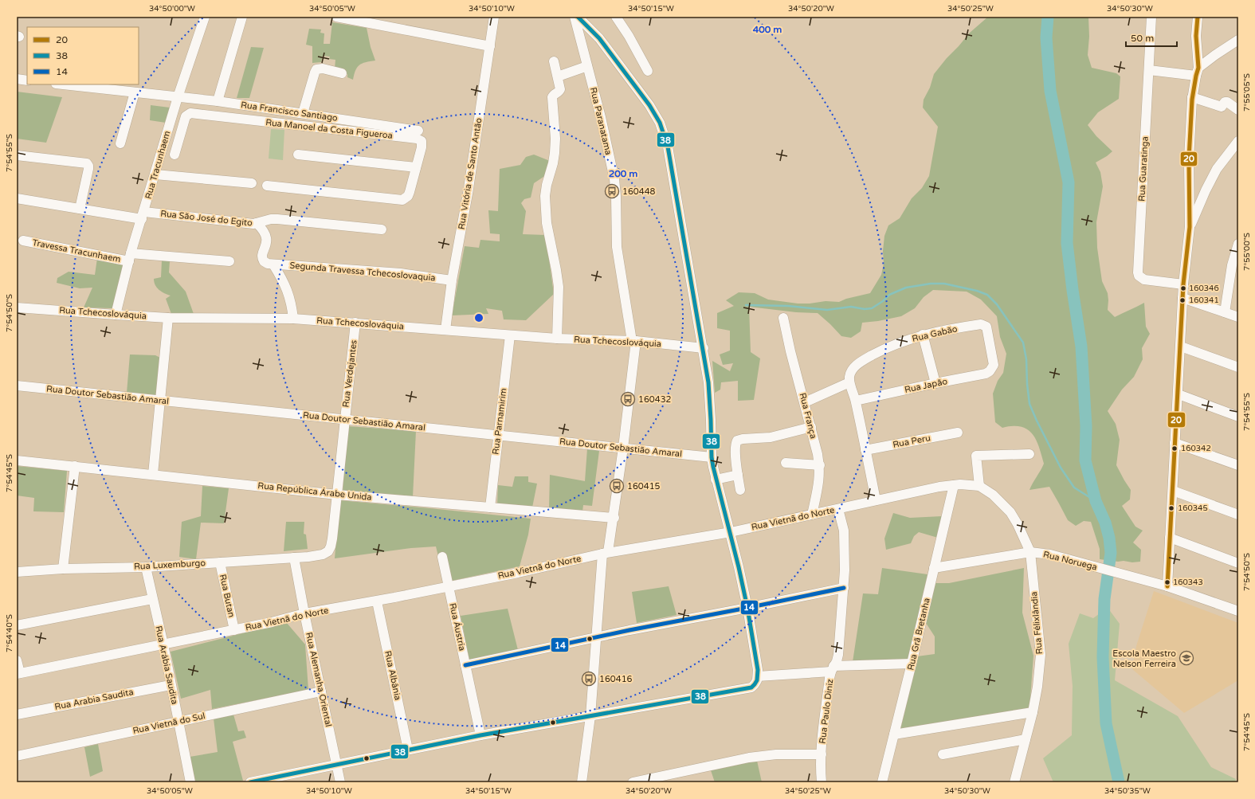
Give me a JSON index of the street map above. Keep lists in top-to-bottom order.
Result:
{
  "streets": {
    "street": [
      "Rua Francisco Santiago",
      "Rua Paranatama",
      "Rua Manoel da Costa Figueroa",
      "Rua Tracunhaem",
      "Rua Guaratinga",
      "Rua Vitória de Santo Antão",
      "Rua São José do Egito",
      "Travessa Tracunhaem",
      "Segunda Travessa Tchecoslovaquia",
      "Rua Tchecoslováquia",
      "Rua Gabão",
      "Rua Verdejantes",
      "Rua Japão",
      "Rua Doutor Sebastião Amaral",
      "Rua França",
      "Rua Parnamirim",
      "Rua Peru",
      "Rua República Árabe Unida",
      "Rua Vietnã do Norte",
      "Rua Noruega",
      "Rua Luxemburgo",
      "Rua Butan",
      "Rua Félixlândia",
      "Rua Áustria",
      "Rua Grã Bretanha",
      "Rua Arábia Saudita",
      "Rua Albânia",
      "Rua Alemanha Oriental",
      "Rua Arabia Saudita",
      "Rua Paulo Diniz",
      "Rua Vietnã do Sul"
    ]
  },
  "crossings": [
    ["Rua Francisco Santiago", "Rua Tracunhaem"],
    ["Rua Paranatama", "Rua Tchecoslováquia"],
    ["Rua Paranatama", "Rua Doutor Sebastião Amaral"],
    ["Rua Paranatama", "Rua República Árabe Unida"],
    ["Rua Paranatama", "Rua Vietnã do Norte"],
    ["Rua Tracunhaem", "Rua São José do Egito"],
    ["Rua Tracunhaem", "Travessa Tracunhaem"],
    ["Rua Tracunhaem", "Rua Tchecoslováquia"],
    ["Rua Vitória de Santo Antão", "Segunda Travessa Tchecoslovaquia"],
    ["Rua Vitória de Santo Antão", "Rua Tchecoslováquia"],
    ["Rua Tchecoslováquia", "Rua Verdejantes"],
    ["Rua Tchecoslováquia", "Rua Parnamirim"],
    ["Rua Gabão", "Rua Japão"],
    ["Rua Verdejantes", "Rua Doutor Sebastião Amaral"],
    ["Rua Verdejantes", "Rua República Árabe Unida"],
    ["Rua Verdejantes", "Rua Luxemburgo"],
    ["Rua Doutor Sebastião Amaral", "Rua Parnamirim"],
    ["Rua França", "Rua Vietnã do Norte"],
    ["Rua Parnamirim", "Rua República Árabe Unida"],
    ["Rua Vietnã do Norte", "Rua Butan"],
    ["Rua Vietnã do Norte", "Rua Áustria"],
    ["Rua Vietnã do Norte", "Rua Grã Bretanha"],
    ["Rua Vietnã do Norte", "Rua Arábia Saudita"],
    ["Rua Vietnã do Norte", "Rua Albânia"],
    ["Rua Vietnã do Norte", "Rua Alemanha Oriental"],
    ["Rua Vietnã do Norte", "Rua Paulo Diniz"],
    ["Rua Noruega", "Rua Félixlândia"],
    ["Rua Noruega", "Rua Grã Bretanha"],
    ["Rua Luxemburgo", "Rua Butan"],
    ["Rua Luxemburgo", "Rua Arábia Saudita"],
    ["Rua Luxemburgo", "Rua Alemanha Oriental"],
    ["Rua Arábia Saudita", "Rua Arabia Saudita"],
    ["Rua Arábia Saudita", "Rua Vietnã do Sul"],
    ["Rua Alemanha Oriental", "Rua Vietnã do Sul"]
  ],
  "places": {
    "bus stop": [
      "160448",
      "160432",
      "160415",
      "160416"
    ],
    "other": [
      "160346",
      "160341",
      "160342",
      "160345",
      "160343"
    ],
    "school or university": ["Escola Maestro Nelson Ferreira"]
  },
  "lines": ["transit line 20", "transit line 38", "transit line 14"],
  "legend": ["20", "38", "14"],
  "scale_bar": "50 m",
  "coordinates": [
    "34°50'00\"W",
    "34°50'05\"W",
    "34°50'10\"W",
    "34°50'15\"W",
    "34°50'20\"W",
    "34°50'25\"W",
    "34°50'30\"W",
    "7°55'05\"S",
    "7°54'55\"S",
    "7°55'00\"S",
    "7°54'50\"S",
    "7°54'45\"S",
    "7°54'40\"S",
    "34°50'35\"W"
  ],
  "rings": ["400 m", "200 m"]
}
